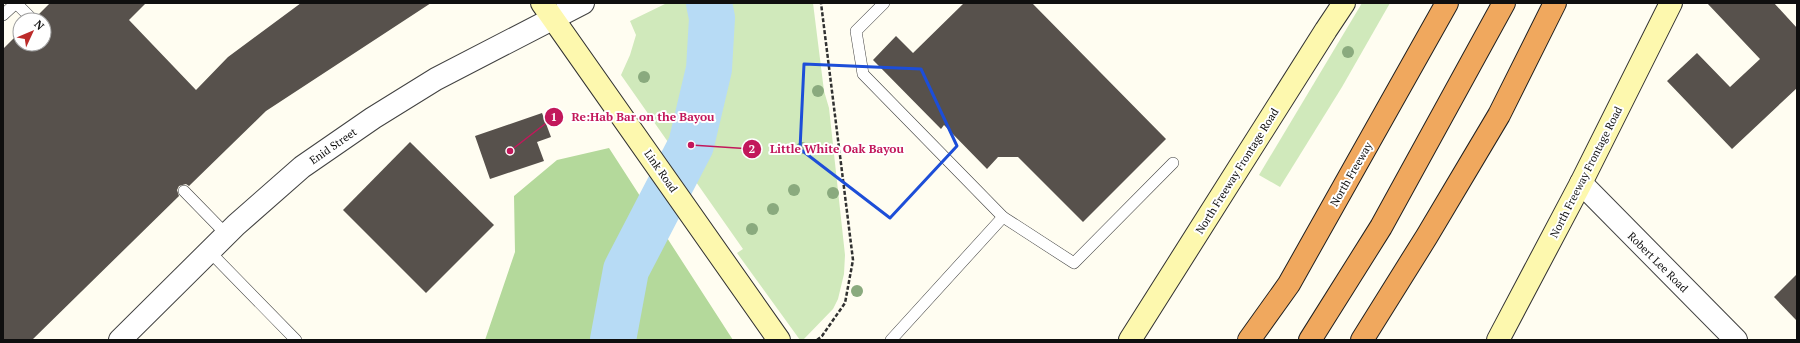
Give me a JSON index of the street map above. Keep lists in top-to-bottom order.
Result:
{
  "streets": {
    "highway": ["North Freeway"],
    "main road": ["Link Road", "North Freeway Frontage Road"],
    "street": ["Enid Street", "Robert Lee Road"]
  },
  "crossings": [
    ["Enid Street", "Link Road"],
    ["North Freeway Frontage Road", "Robert Lee Road"]
  ],
  "places": ["Little White Oak Bayou", "Re:Hab Bar on the Bayou"],
  "north": "top right"
}
